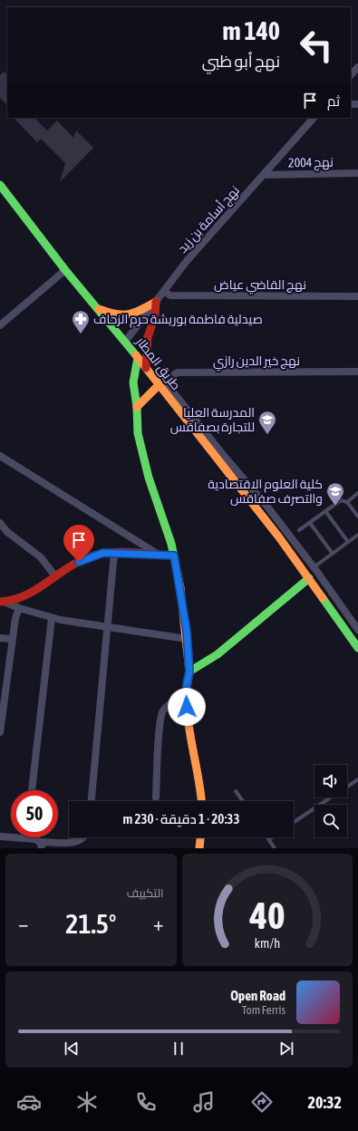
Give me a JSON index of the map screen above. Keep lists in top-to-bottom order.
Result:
{
  "streets": {
    "main road": ["طريق المطار"],
    "street": [
      "نهج 2004",
      "نهج أسامة بن زيد",
      "نهج القاضي عياض",
      "نهج خير الدين رازي"
    ]
  },
  "crossings": [
    ["نهج 2004", "نهج أسامة بن زيد"],
    ["نهج أسامة بن زيد", "نهج القاضي عياض"],
    ["نهج أسامة بن زيد", "طريق المطار"],
    ["نهج خير الدين رازي", "طريق المطار"]
  ],
  "places": {
    "pharmacy": ["صيدلية فاطمة بوريشة حرم الزحاف"],
    "school or university": ["المدرسة العليا للتجارة بصفاقس", "كلية العلوم الاقتصادية والتصرف صفاقس"]
  },
  "page": {
    "turn": ["140 m", "نهج أبو ظبي"],
    "then": "ثم",
    "limit": "50",
    "trip": "20:33 · 1 دقيقة · 230 m",
    "tile": "التكييف",
    "heat": ["−", "21.5°", "+"],
    "song": ["Open Road", "Tom Ferris"],
    "tabs": "20:32",
    "gauge": ["40", "km/h"]
  }
}
